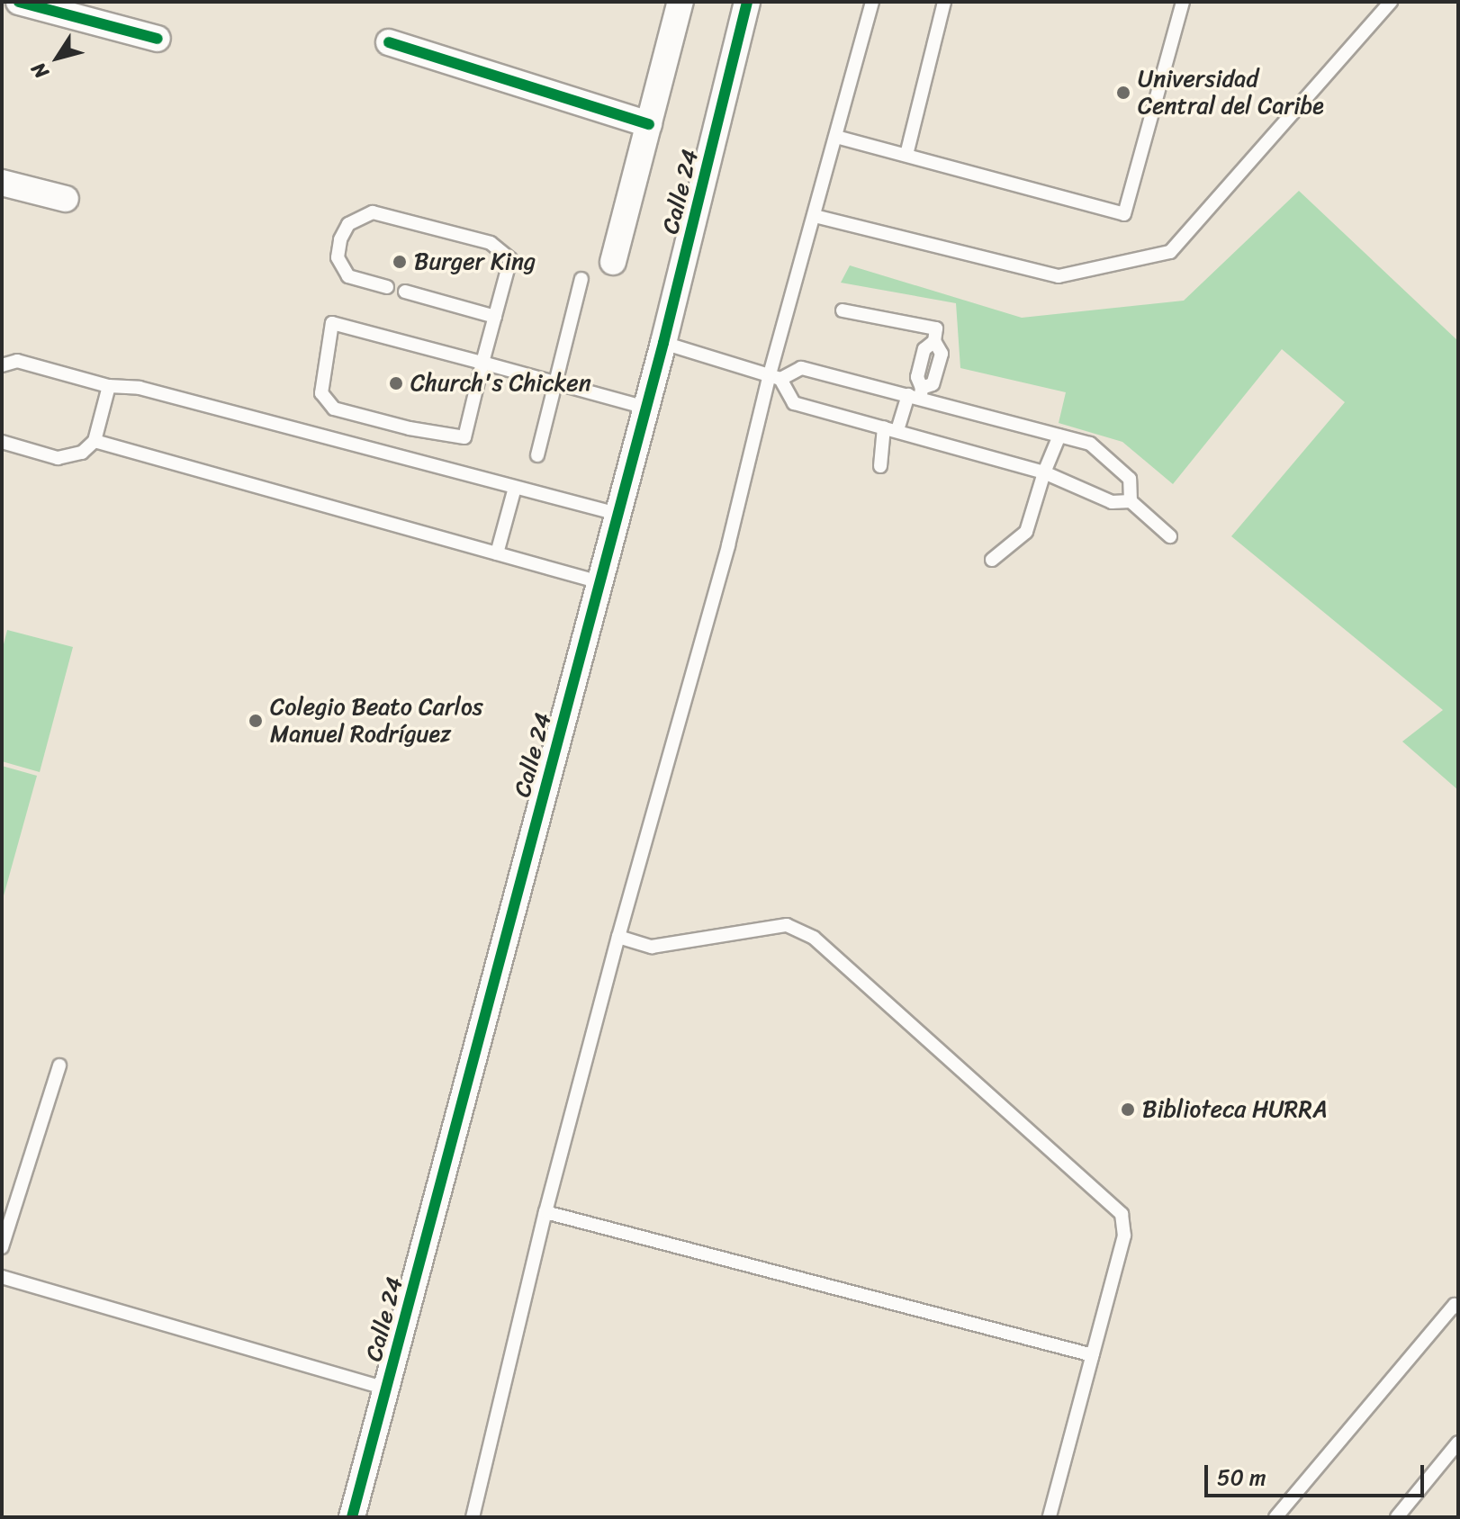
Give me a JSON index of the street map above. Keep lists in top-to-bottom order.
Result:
{
  "streets": {
    "street": ["Calle 24"]
  },
  "places": [
    "Universidad Central del Caribe",
    "Burger King",
    "Church's Chicken",
    "Colegio Beato Carlos Manuel Rodríguez",
    "Biblioteca HURRA"
  ],
  "scale_bar": "50 m",
  "north": "bottom left"
}
